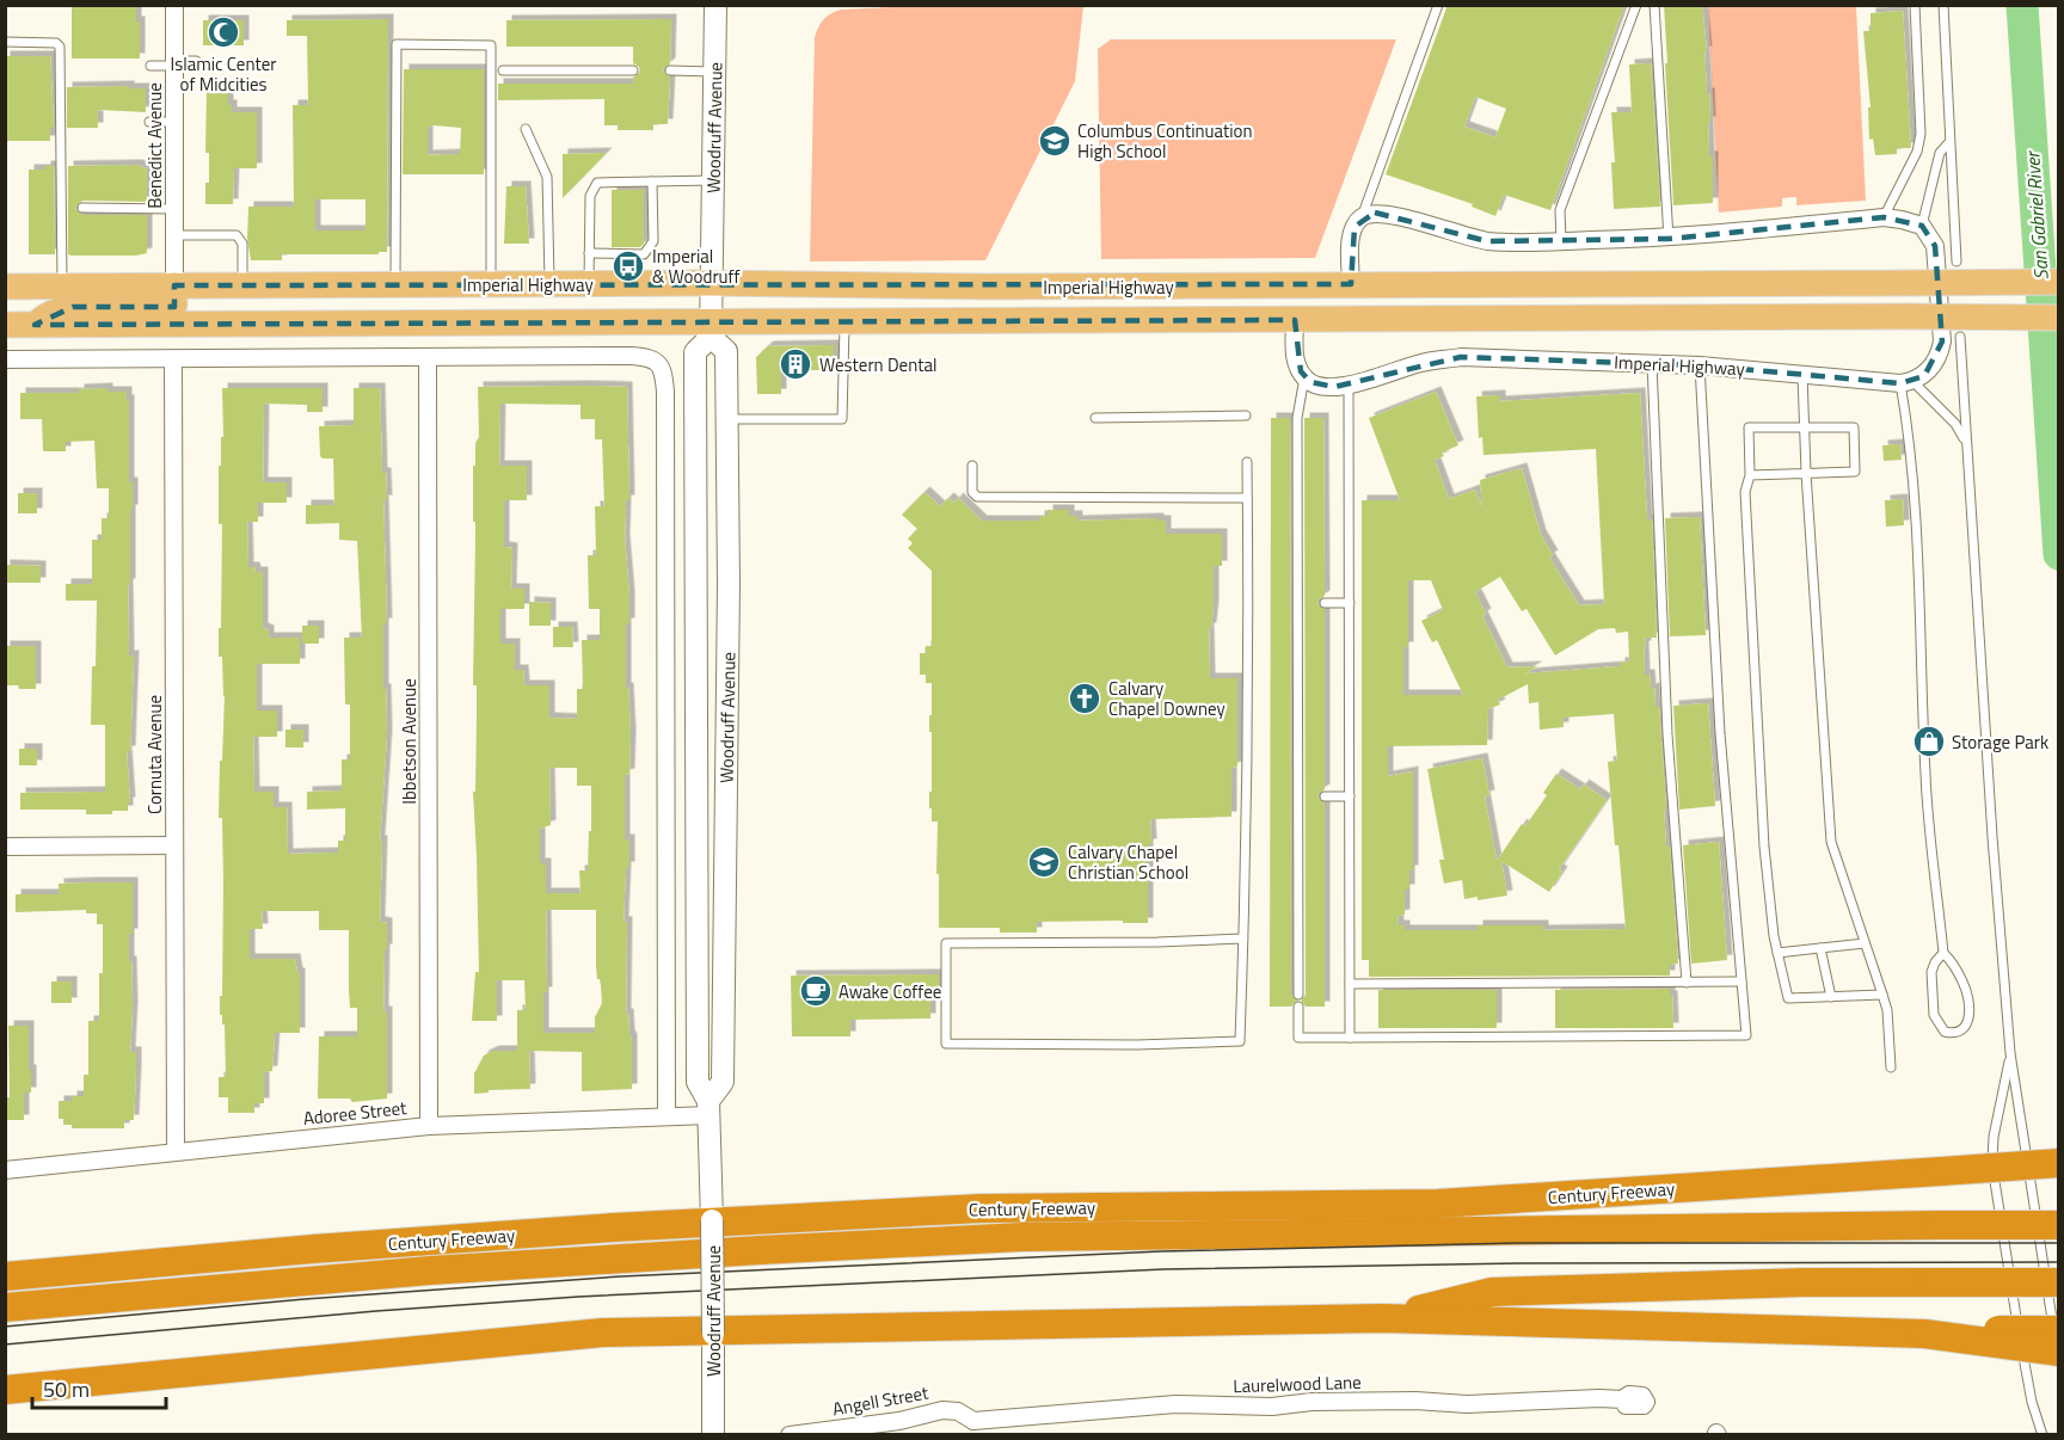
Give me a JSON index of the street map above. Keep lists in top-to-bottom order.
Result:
{
  "streets": {
    "highway": ["Century Freeway"],
    "main road": ["Woodruff Avenue", "Imperial Highway"],
    "street": [
      "Benedict Avenue",
      "Ibbetson Avenue",
      "Cornuta Avenue",
      "Adoree Street",
      "Laurelwood Lane",
      "Angell Street"
    ]
  },
  "crossings": [
    ["Woodruff Avenue", "Imperial Highway"],
    ["Woodruff Avenue", "Adoree Street"],
    ["Benedict Avenue", "Imperial Highway"],
    ["Ibbetson Avenue", "Adoree Street"],
    ["Cornuta Avenue", "Adoree Street"],
    ["Laurelwood Lane", "Angell Street"]
  ],
  "water": ["San Gabriel River"],
  "places": {
    "mosque": ["Islamic Center of Midcities"],
    "school or university": ["Columbus Continuation High School", "Calvary Chapel Christian School"],
    "bus stop": ["Imperial & Woodruff"],
    "building": ["Western Dental"],
    "church": ["Calvary Chapel Downey"],
    "shop": ["Storage Park"],
    "cafe": ["Awake Coffee"]
  },
  "scale_bar": "50 m"
}
